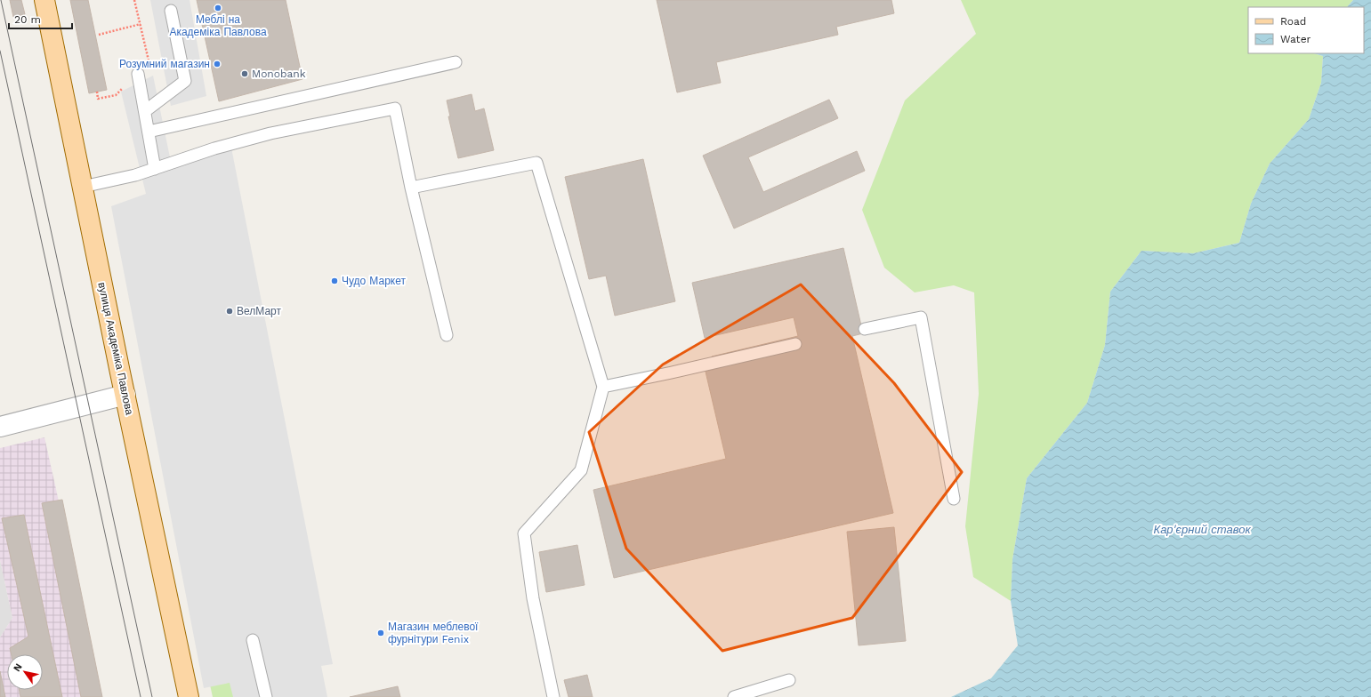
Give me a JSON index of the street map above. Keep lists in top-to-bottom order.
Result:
{
  "streets": {
    "main road": ["вулиця Академіка Павлова"]
  },
  "water": ["Кар'єрний ставок"],
  "places": [
    "Меблі на Академіка Павлова",
    "Розумний магазин",
    "Monobank",
    "Чудо Маркет",
    "ВелМарт",
    "Магазин меблевої фурнітури Fenix"
  ],
  "legend": ["Road", "Water"],
  "scale_bar": "20 m",
  "north": "top left"
}
